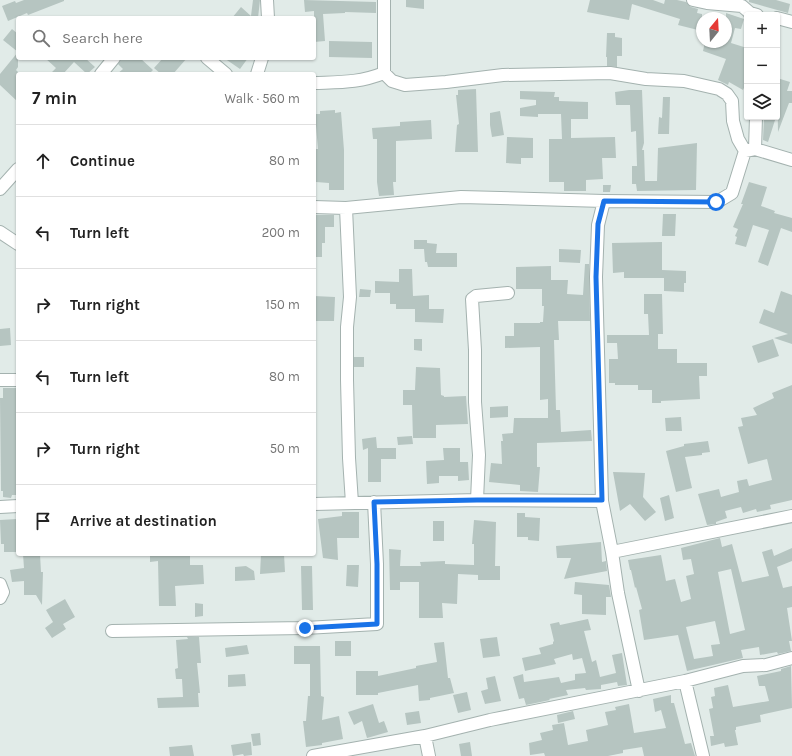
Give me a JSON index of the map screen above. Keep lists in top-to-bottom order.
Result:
{
  "north": "top",
  "page": {
    "map_buttons": ["+", "−"],
    "search": "Search here",
    "heading": ["7 min", "Walk · 560 m"],
    "list": [
      ["Continue", "80 m"],
      ["Turn left", "200 m"],
      ["Turn right", "150 m"],
      ["Turn left", "80 m"],
      ["Turn right", "50 m"],
      "Arrive at destination"
    ]
  }
}
